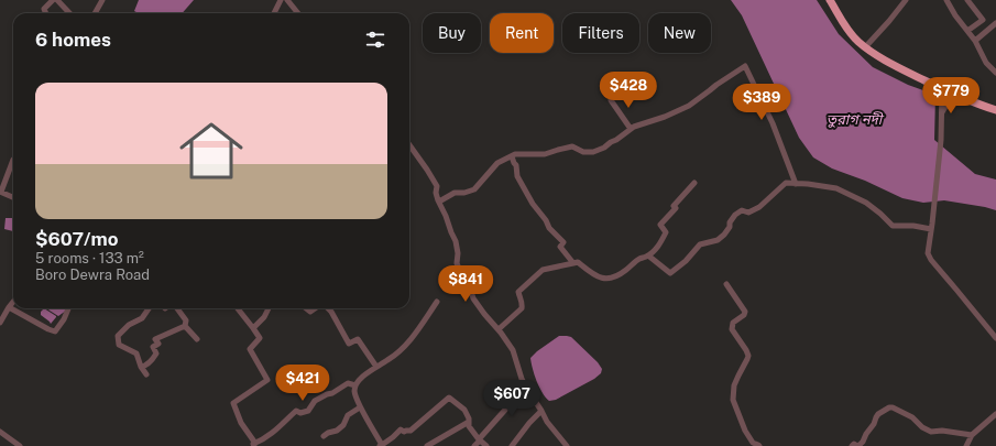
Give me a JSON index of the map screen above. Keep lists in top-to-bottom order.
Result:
{
  "water": ["তুরাগ নদী"],
  "page": {
    "chip": [
      "Buy",
      "Rent",
      "Filters",
      "New"
    ],
    "heading": "6 homes",
    "list": [
      {
        "name": "$607/mo",
        "note": "5 rooms · 133 m² · Boro Dewra Road"
      }
    ],
    "price": [
      "$428",
      "$779",
      "$389",
      "$841",
      "$421",
      "$607"
    ]
  }
}
